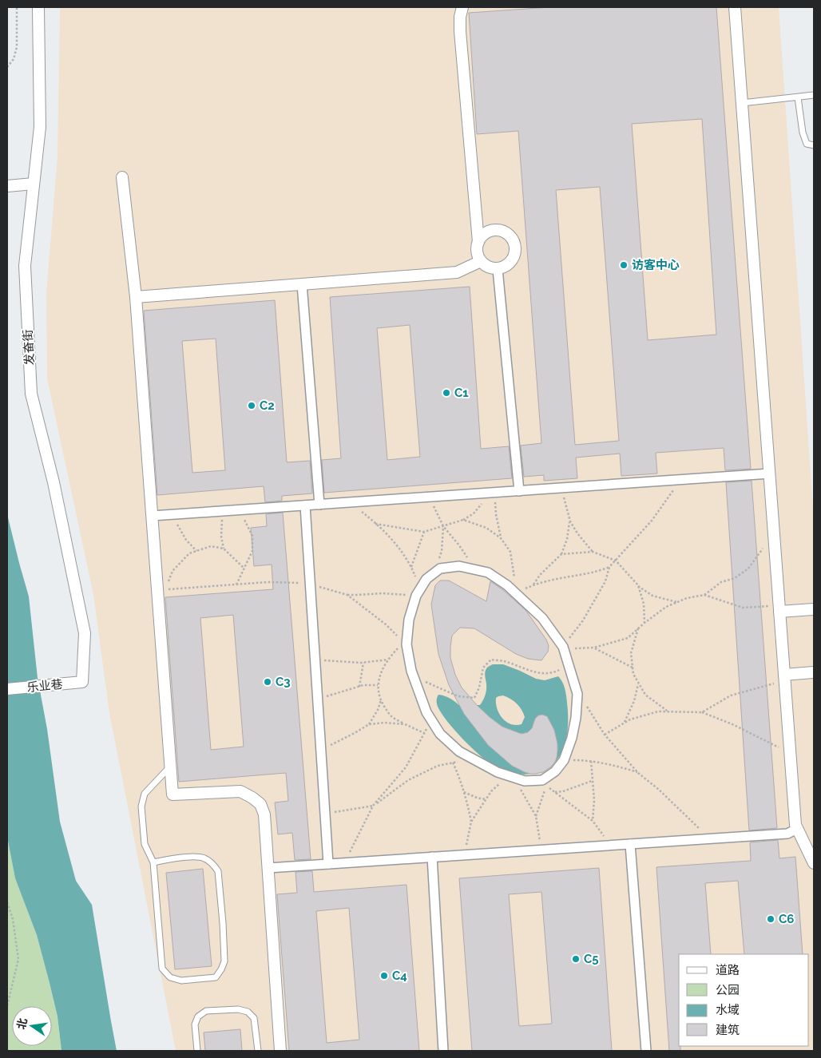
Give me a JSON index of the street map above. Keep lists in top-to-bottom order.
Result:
{
  "streets": {
    "street": ["发奋街", "乐业巷"]
  },
  "crossings": [
    ["发奋街", "乐业巷"]
  ],
  "places": [
    "访客中心",
    "C1",
    "C2",
    "C3",
    "C6",
    "C5",
    "C4"
  ],
  "legend": [
    "道路",
    "公园",
    "水域",
    "建筑"
  ],
  "north": "left"
}
